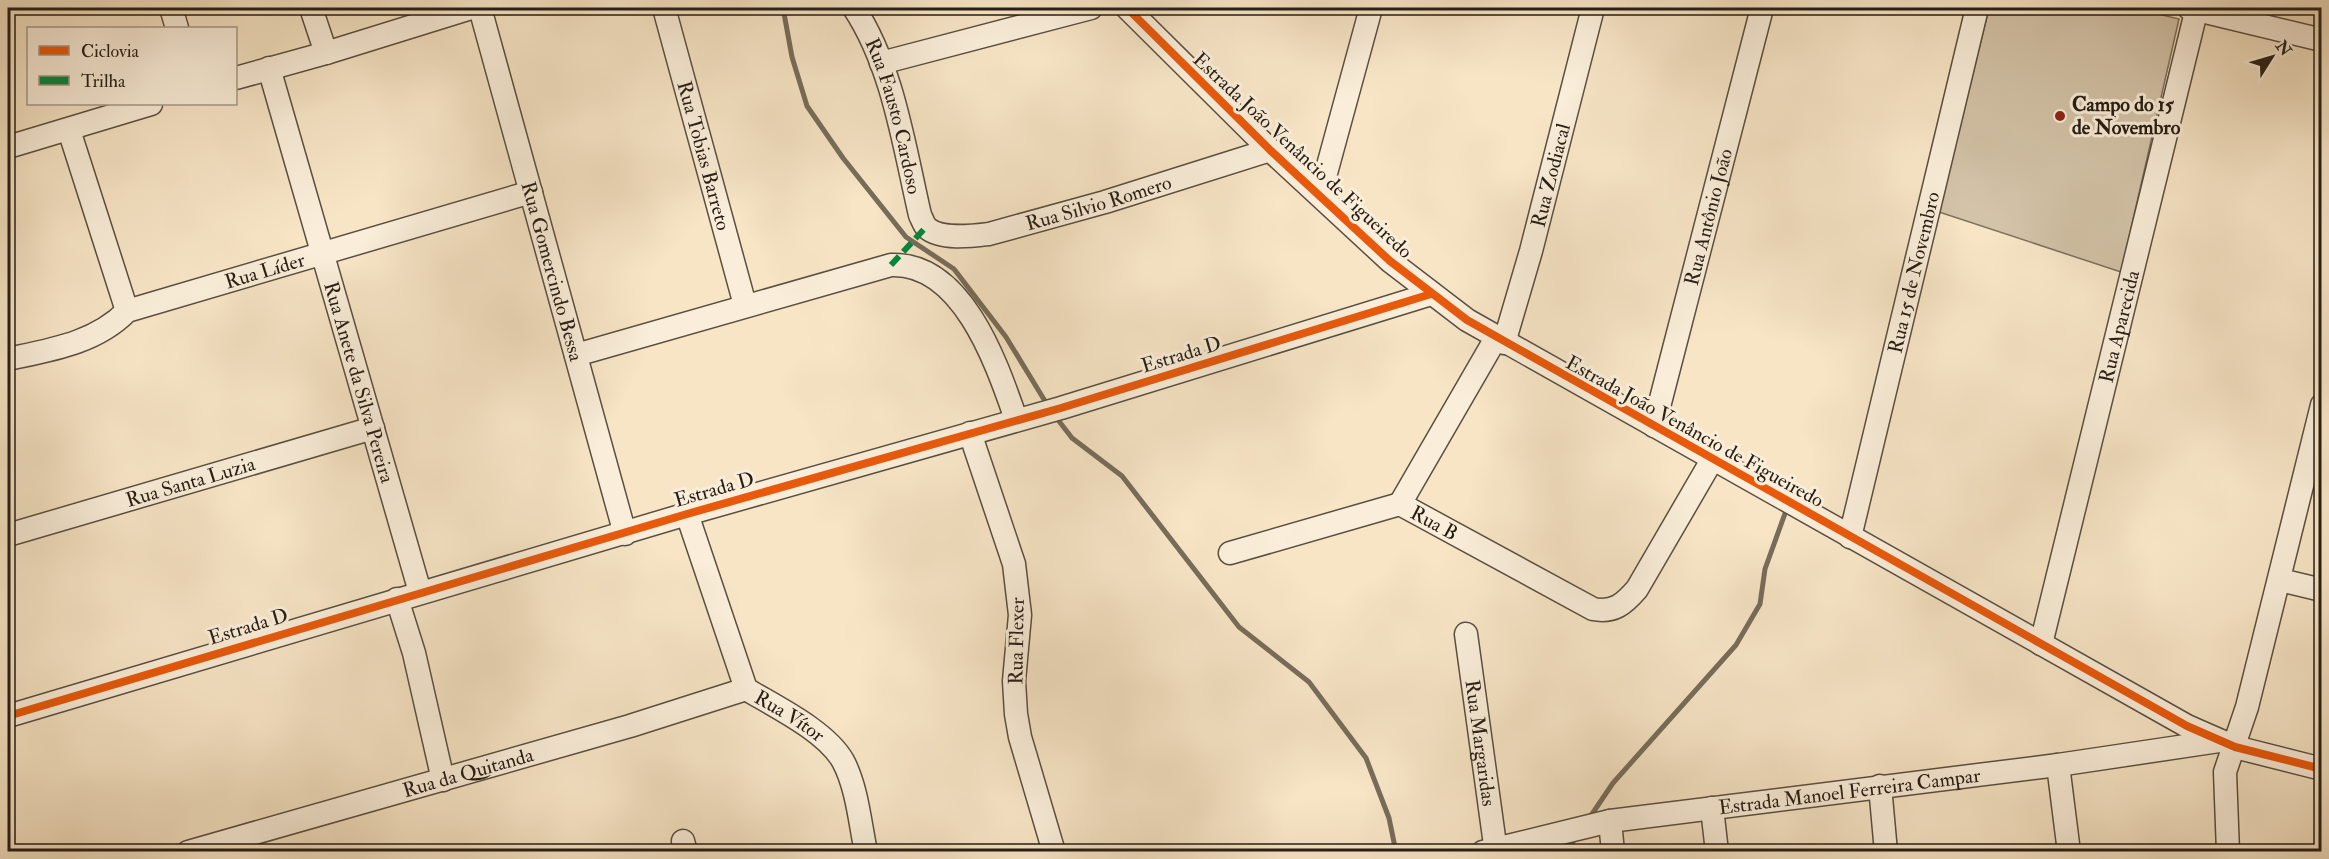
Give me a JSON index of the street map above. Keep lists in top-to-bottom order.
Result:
{
  "streets": {
    "street": [
      "Rua Fausto Cardoso",
      "Estrada João Venâncio de Figueiredo",
      "Rua Tobias Barreto",
      "Rua Zodiacal",
      "Rua Silvio Romero",
      "Rua Antônio João",
      "Rua Líder",
      "Rua Gomercindo Bessa",
      "Rua 15 de Novembro",
      "Rua Aparecida",
      "Estrada D",
      "Rua Anete da Silva Pereira",
      "Rua Santa Luzia",
      "Rua B",
      "Rua Flexer",
      "Rua Vítor",
      "Rua Margaridas",
      "Rua da Quitanda",
      "Estrada Manoel Ferreira Campar"
    ]
  },
  "crossings": [
    ["Rua Fausto Cardoso", "Rua Silvio Romero"],
    ["Estrada João Venâncio de Figueiredo", "Rua Zodiacal"],
    ["Estrada João Venâncio de Figueiredo", "Rua Silvio Romero"],
    ["Estrada João Venâncio de Figueiredo", "Rua Antônio João"],
    ["Estrada João Venâncio de Figueiredo", "Rua 15 de Novembro"],
    ["Estrada João Venâncio de Figueiredo", "Rua Aparecida"],
    ["Estrada João Venâncio de Figueiredo", "Estrada D"],
    ["Estrada João Venâncio de Figueiredo", "Rua B"],
    ["Estrada João Venâncio de Figueiredo", "Estrada Manoel Ferreira Campar"],
    ["Rua Zodiacal", "Rua B"],
    ["Rua Líder", "Rua Gomercindo Bessa"],
    ["Rua Líder", "Rua Anete da Silva Pereira"],
    ["Rua Gomercindo Bessa", "Estrada D"],
    ["Estrada D", "Rua Anete da Silva Pereira"],
    ["Estrada D", "Rua Flexer"],
    ["Estrada D", "Rua Vítor"],
    ["Rua Anete da Silva Pereira", "Rua Santa Luzia"],
    ["Rua Vítor", "Rua da Quitanda"],
    ["Rua Margaridas", "Estrada Manoel Ferreira Campar"]
  ],
  "places": ["Campo do 15 de Novembro"],
  "legend": ["Ciclovia", "Trilha"],
  "north": "top right"
}
